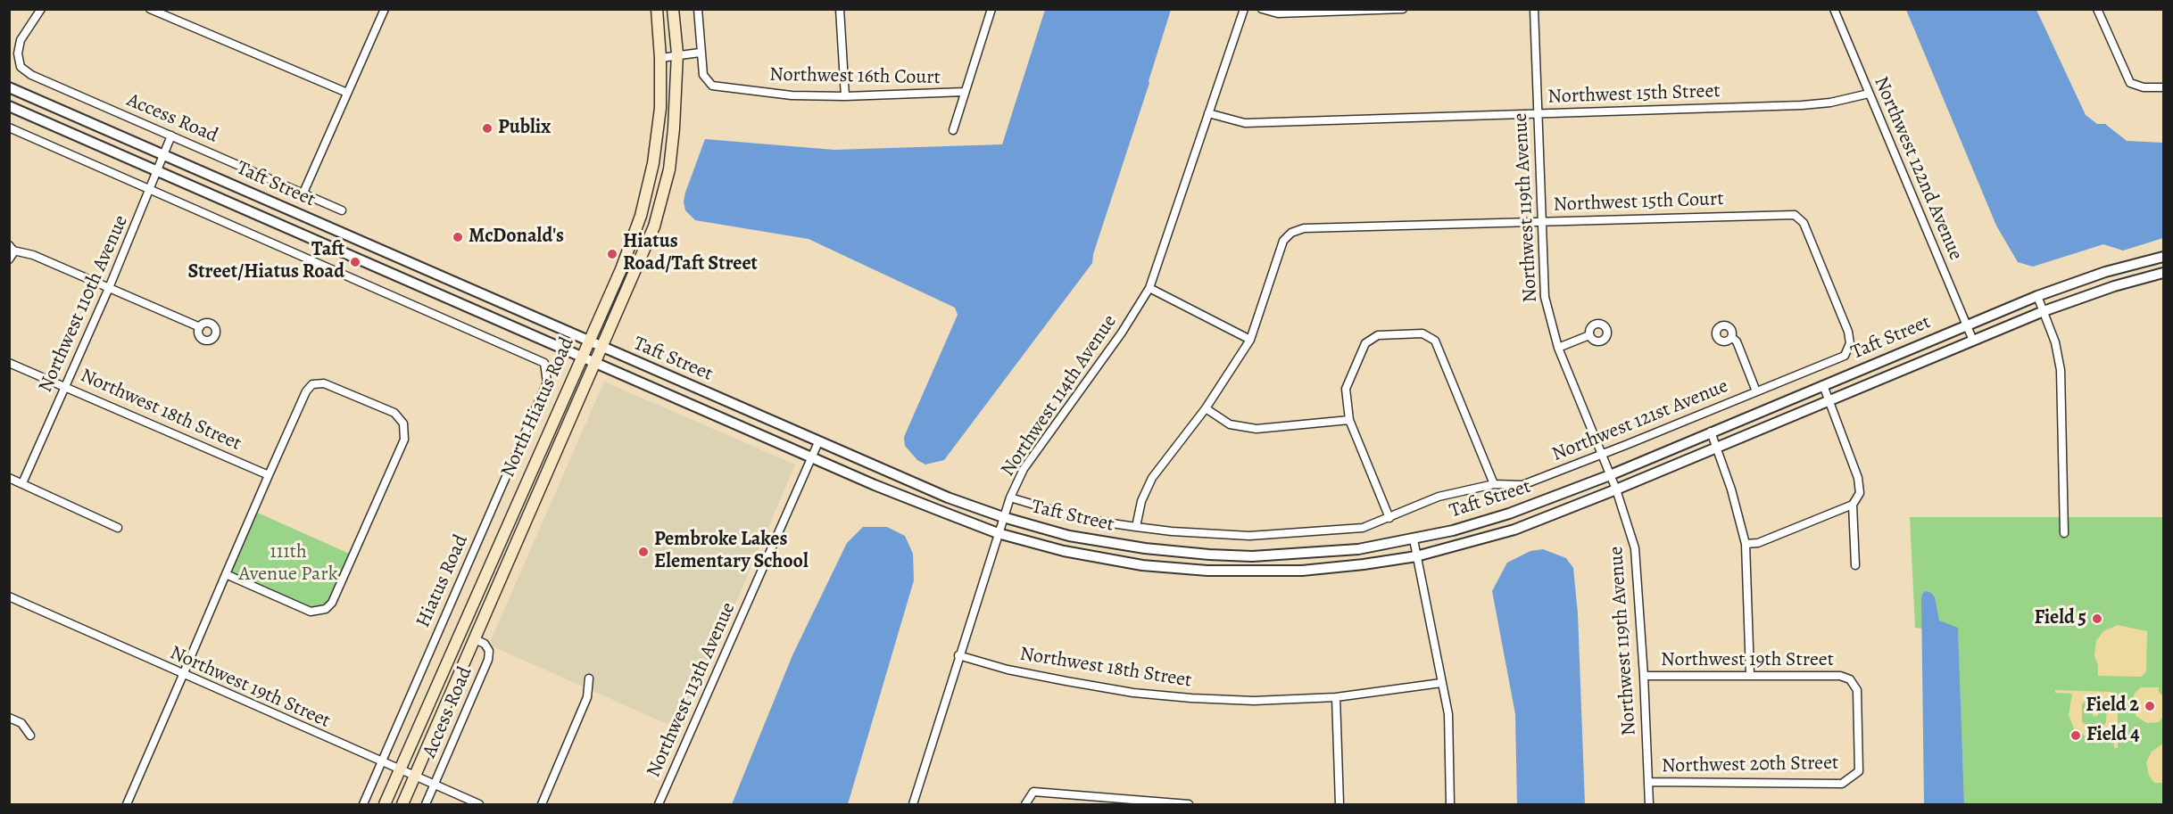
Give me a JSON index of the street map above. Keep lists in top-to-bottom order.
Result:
{
  "streets": {
    "main road": ["North Hiatus Road"],
    "street": [
      "Northwest 16th Court",
      "Northwest 15th Street",
      "Access Road",
      "Northwest 122nd Avenue",
      "Taft Street",
      "Northwest 15th Court",
      "Northwest 119th Avenue",
      "Northwest 110th Avenue",
      "Northwest 114th Avenue",
      "Northwest 18th Street",
      "Northwest 121st Avenue",
      "Hiatus Road",
      "Northwest 19th Street",
      "Northwest 113th Avenue",
      "Northwest 20th Street"
    ]
  },
  "crossings": [
    ["Northwest 15th Street", "Northwest 122nd Avenue"],
    ["Northwest 15th Street", "Northwest 119th Avenue"],
    ["Northwest 15th Street", "Northwest 114th Avenue"],
    ["Access Road", "Northwest 110th Avenue"],
    ["Access Road", "North Hiatus Road"],
    ["Access Road", "Northwest 19th Street"],
    ["Northwest 122nd Avenue", "Taft Street"],
    ["Taft Street", "Northwest 119th Avenue"],
    ["Taft Street", "Northwest 110th Avenue"],
    ["Taft Street", "Northwest 114th Avenue"],
    ["Taft Street", "North Hiatus Road"],
    ["Taft Street", "Northwest 113th Avenue"],
    ["Northwest 15th Court", "Northwest 119th Avenue"],
    ["Northwest 15th Court", "Northwest 121st Avenue"],
    ["Northwest 119th Avenue", "Northwest 121st Avenue"],
    ["Northwest 119th Avenue", "Northwest 19th Street"],
    ["Northwest 119th Avenue", "Northwest 20th Street"],
    ["Northwest 110th Avenue", "Northwest 18th Street"],
    ["Northwest 110th Avenue", "Hiatus Road"],
    ["Northwest 114th Avenue", "Northwest 18th Street"],
    ["Northwest 114th Avenue", "Northwest 121st Avenue"],
    ["North Hiatus Road", "Northwest 19th Street"],
    ["Hiatus Road", "Northwest 19th Street"],
    ["Northwest 19th Street", "Northwest 20th Street"]
  ],
  "parks": ["111th Avenue Park"],
  "places": [
    "Publix",
    "McDonald's",
    "Hiatus Road/Taft Street",
    "Taft Street/Hiatus Road",
    "Pembroke Lakes Elementary School",
    "Field 5",
    "Field 2",
    "Field 4"
  ]
}
